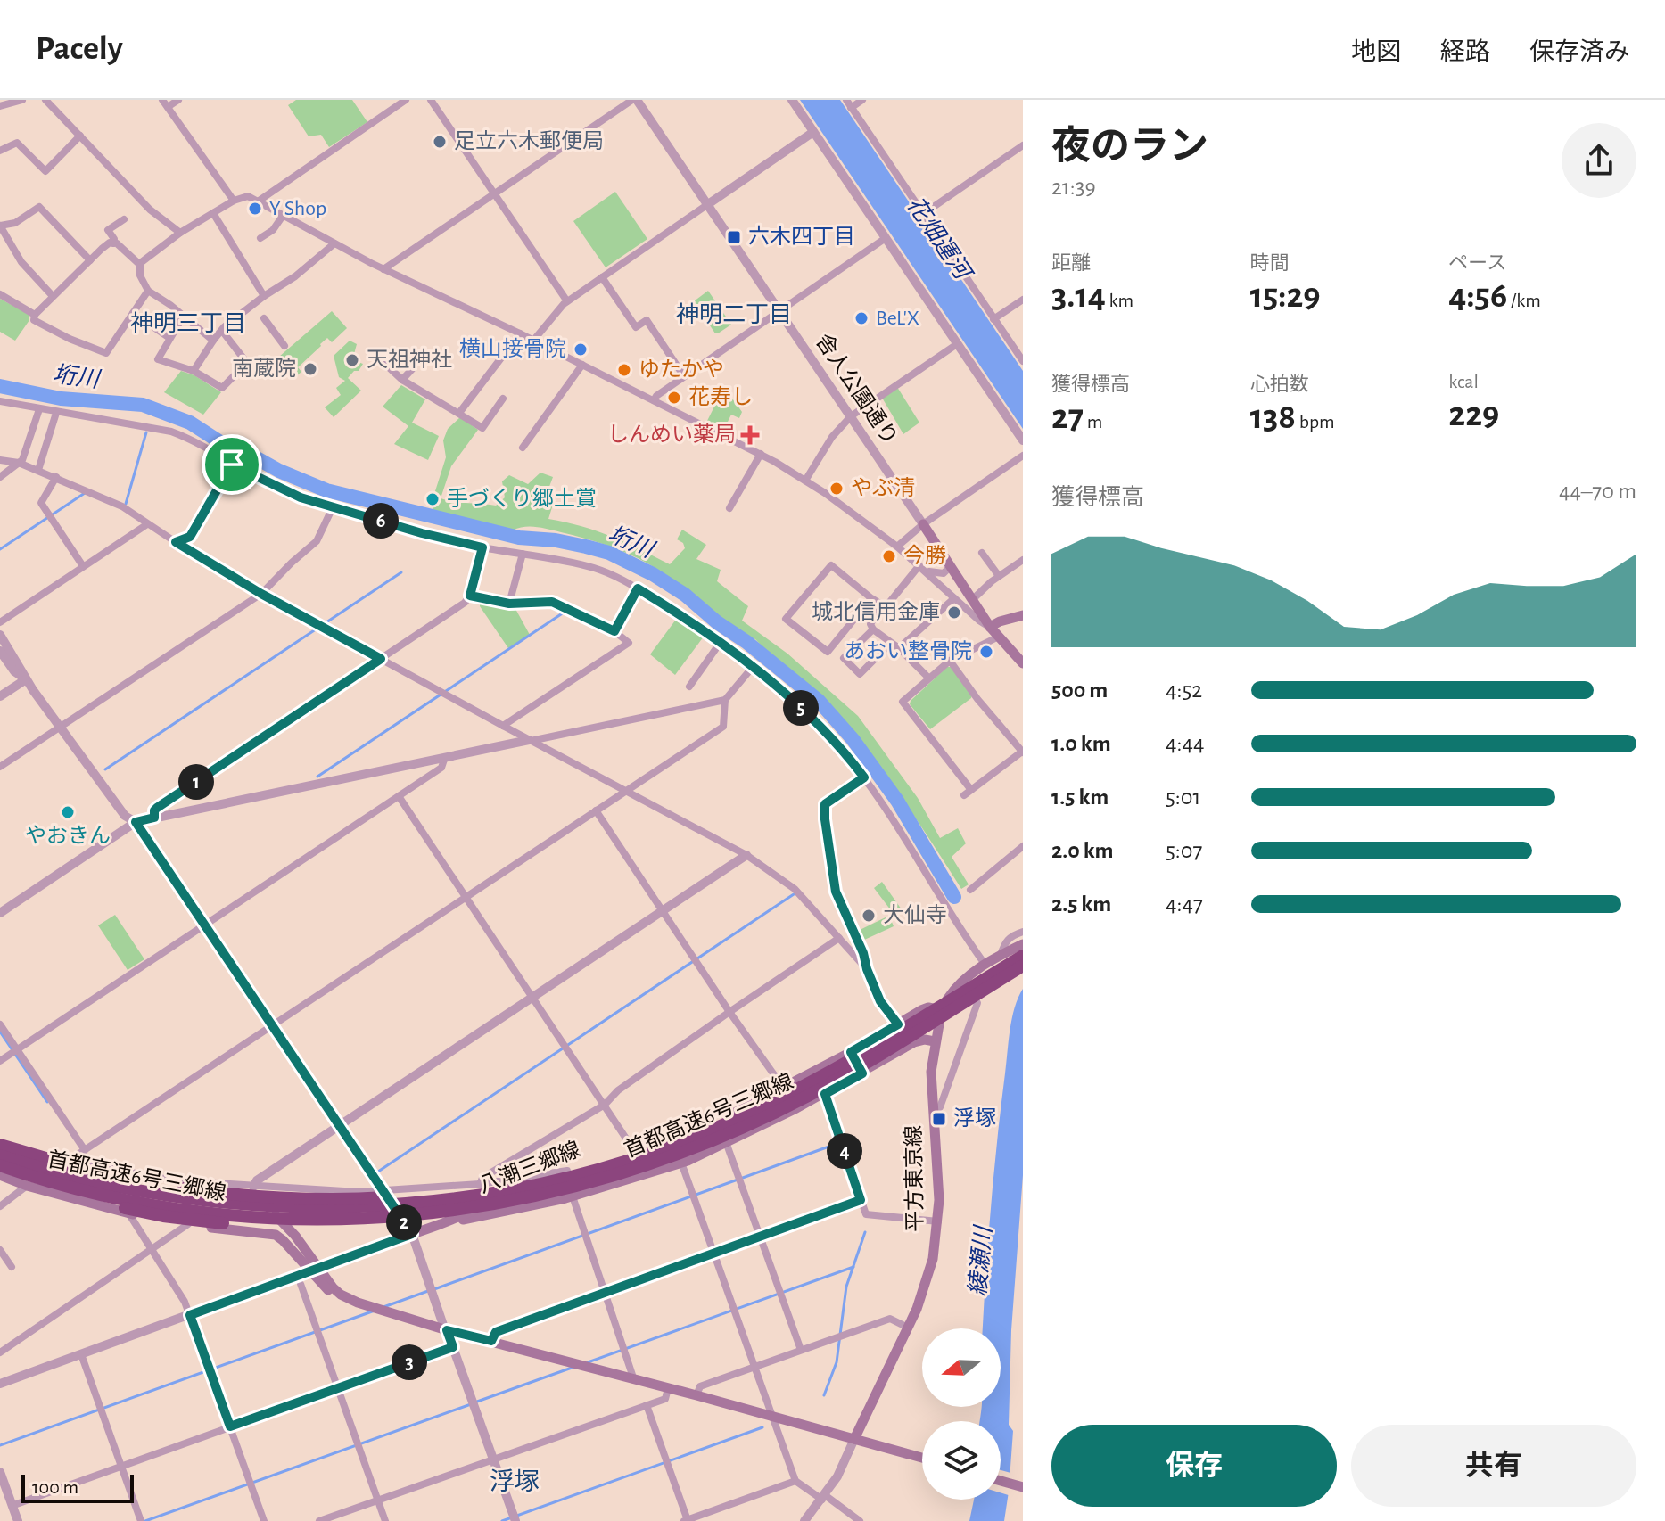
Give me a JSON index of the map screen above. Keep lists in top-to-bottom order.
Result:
{
  "streets": {
    "highway": ["首都高速6号三郷線"],
    "main road": ["舎人公園通り", "八潮三郷線", "平方東京線"]
  },
  "crossings": [
    ["首都高速6号三郷線", "八潮三郷線"],
    ["八潮三郷線", "平方東京線"]
  ],
  "districts": ["神明二丁目", "神明三丁目", "浮塚"],
  "water": ["花畑運河", "垳川", "綾瀬川"],
  "places": {
    "other": [
      "足立六木郵便局",
      "Y Shop",
      "BeL'X",
      "横山接骨院",
      "天祖神社",
      "南蔵院",
      "ゆたかや",
      "花寿し",
      "やぶ清",
      "手づくり郷土賞",
      "今勝",
      "城北信用金庫",
      "あおい整骨院",
      "やおきん",
      "大仙寺"
    ],
    "transit": ["六木四丁目", "浮塚"],
    "health": ["しんめい薬局"]
  },
  "scale_bar": "100 m",
  "north": "left",
  "page": {
    "header": "Pacely",
    "nav": ["地図", "経路", "保存済み"],
    "heading": ["夜のラン", "21:39"],
    "stats": [
      ["距離", "3.14 km"],
      ["時間", "15:29"],
      ["ペース", "4:56 /km"],
      ["獲得標高", "27 m"],
      ["心拍数", "138 bpm"],
      ["kcal", "229"]
    ],
    "chart": ["獲得標高", "44–70 m"],
    "pins": [
      "6",
      "5",
      "1",
      "4",
      "2",
      "3"
    ],
    "list": [
      {
        "name": "500 m",
        "note": "4:52"
      },
      {
        "name": "1.0 km",
        "note": "4:44"
      },
      {
        "name": "1.5 km",
        "note": "5:01"
      },
      {
        "name": "2.0 km",
        "note": "5:07"
      },
      {
        "name": "2.5 km",
        "note": "4:47"
      }
    ],
    "buttons": ["保存", "共有"],
    "scale": "100 m"
  }
}
